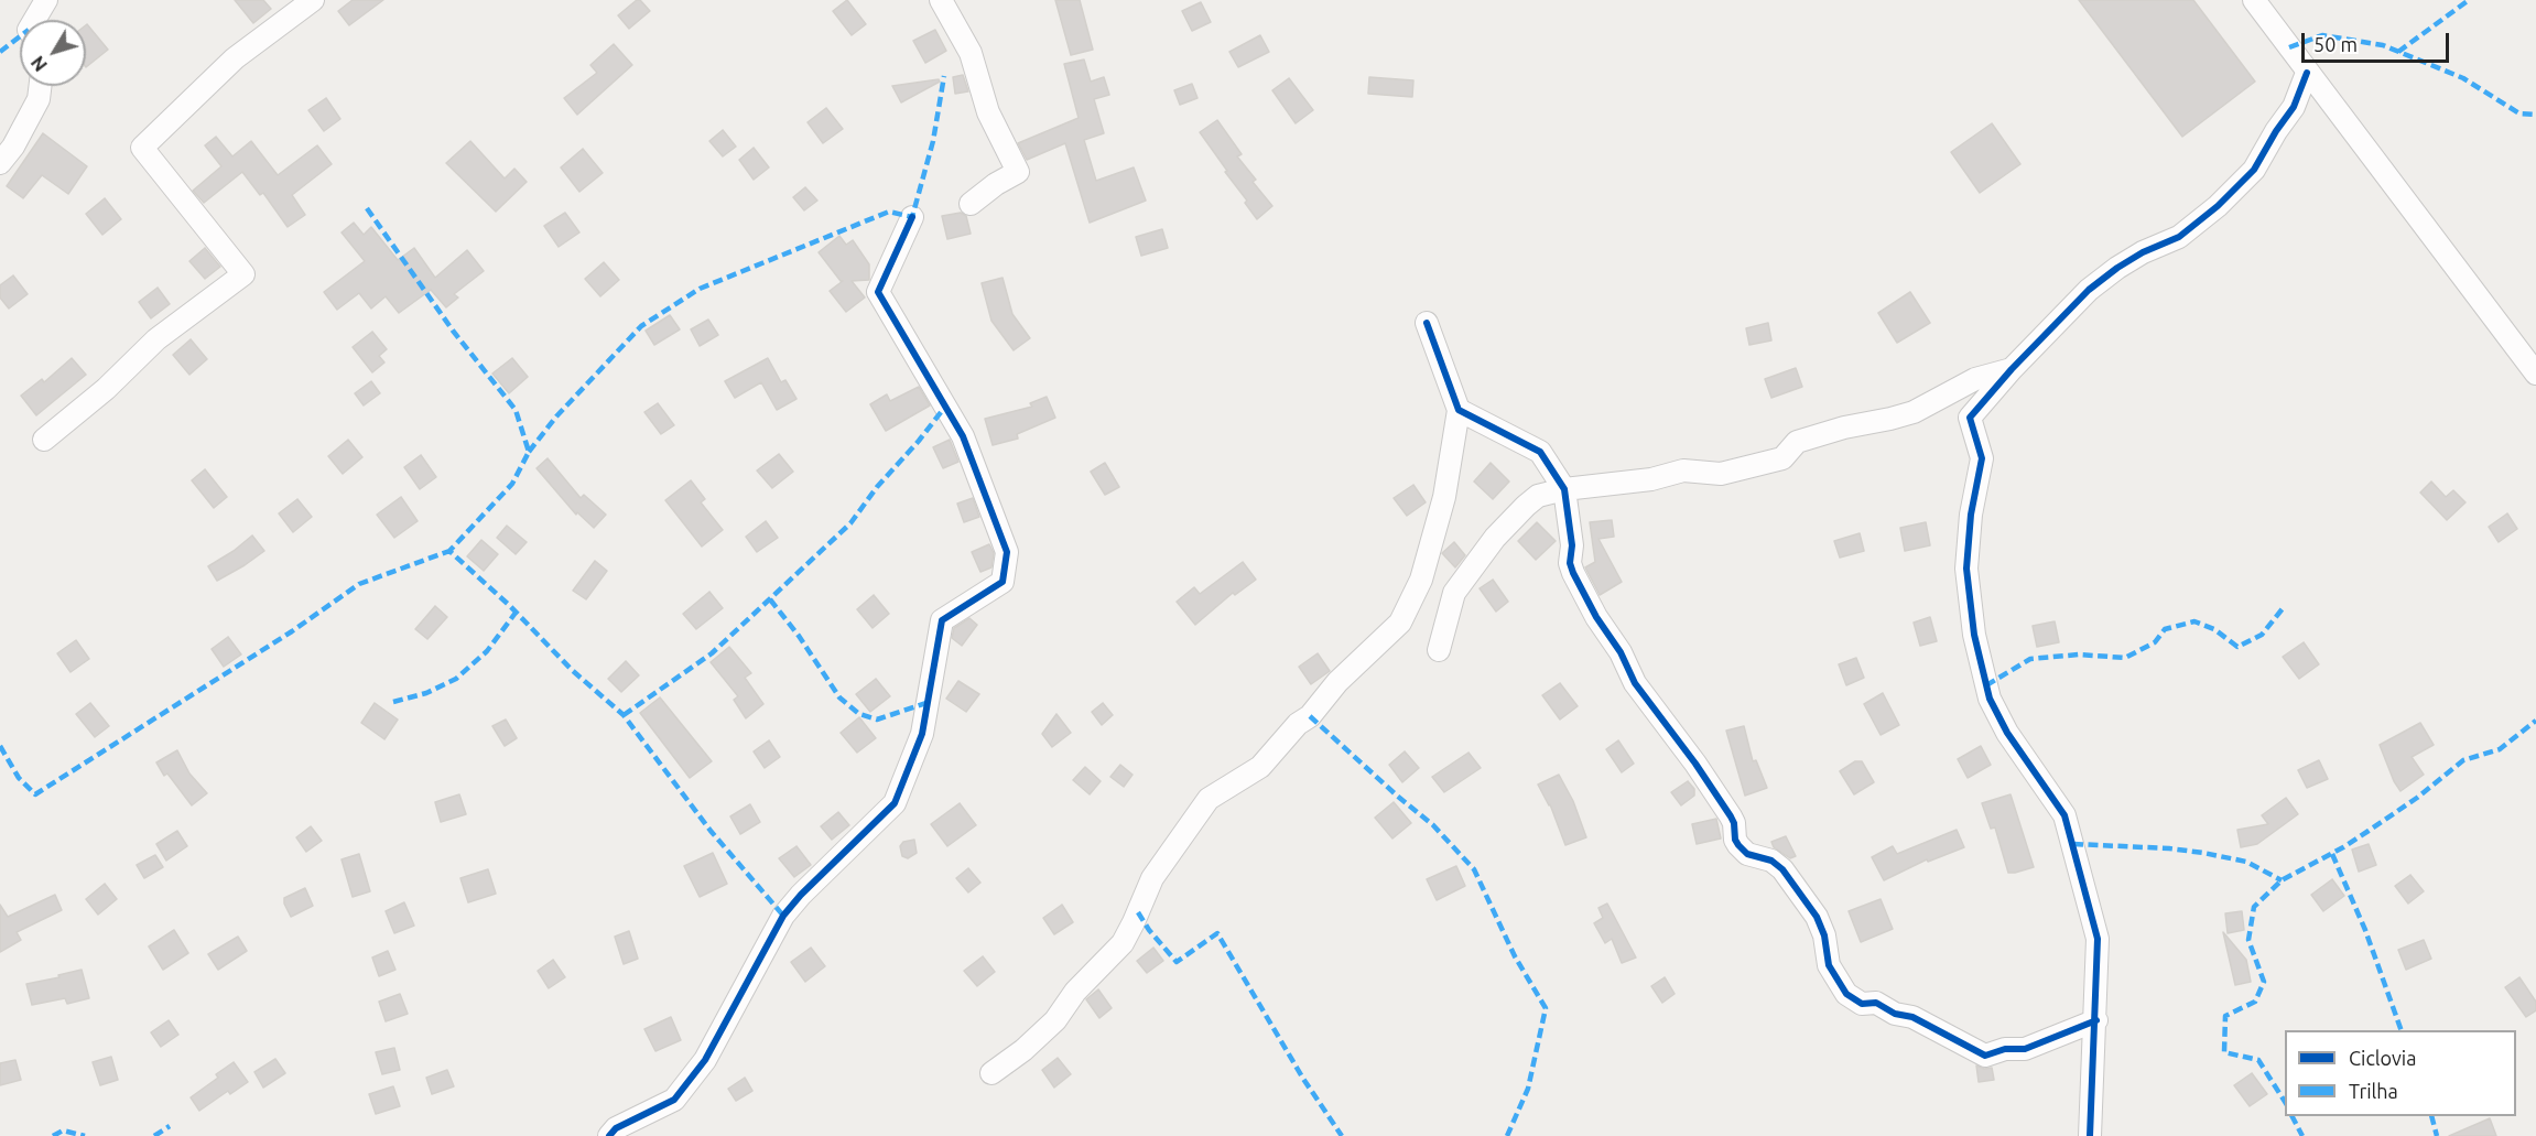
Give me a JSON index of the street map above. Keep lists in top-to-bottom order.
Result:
{
  "legend": ["Ciclovia", "Trilha"],
  "scale_bar": "50 m",
  "north": "bottom left"
}
